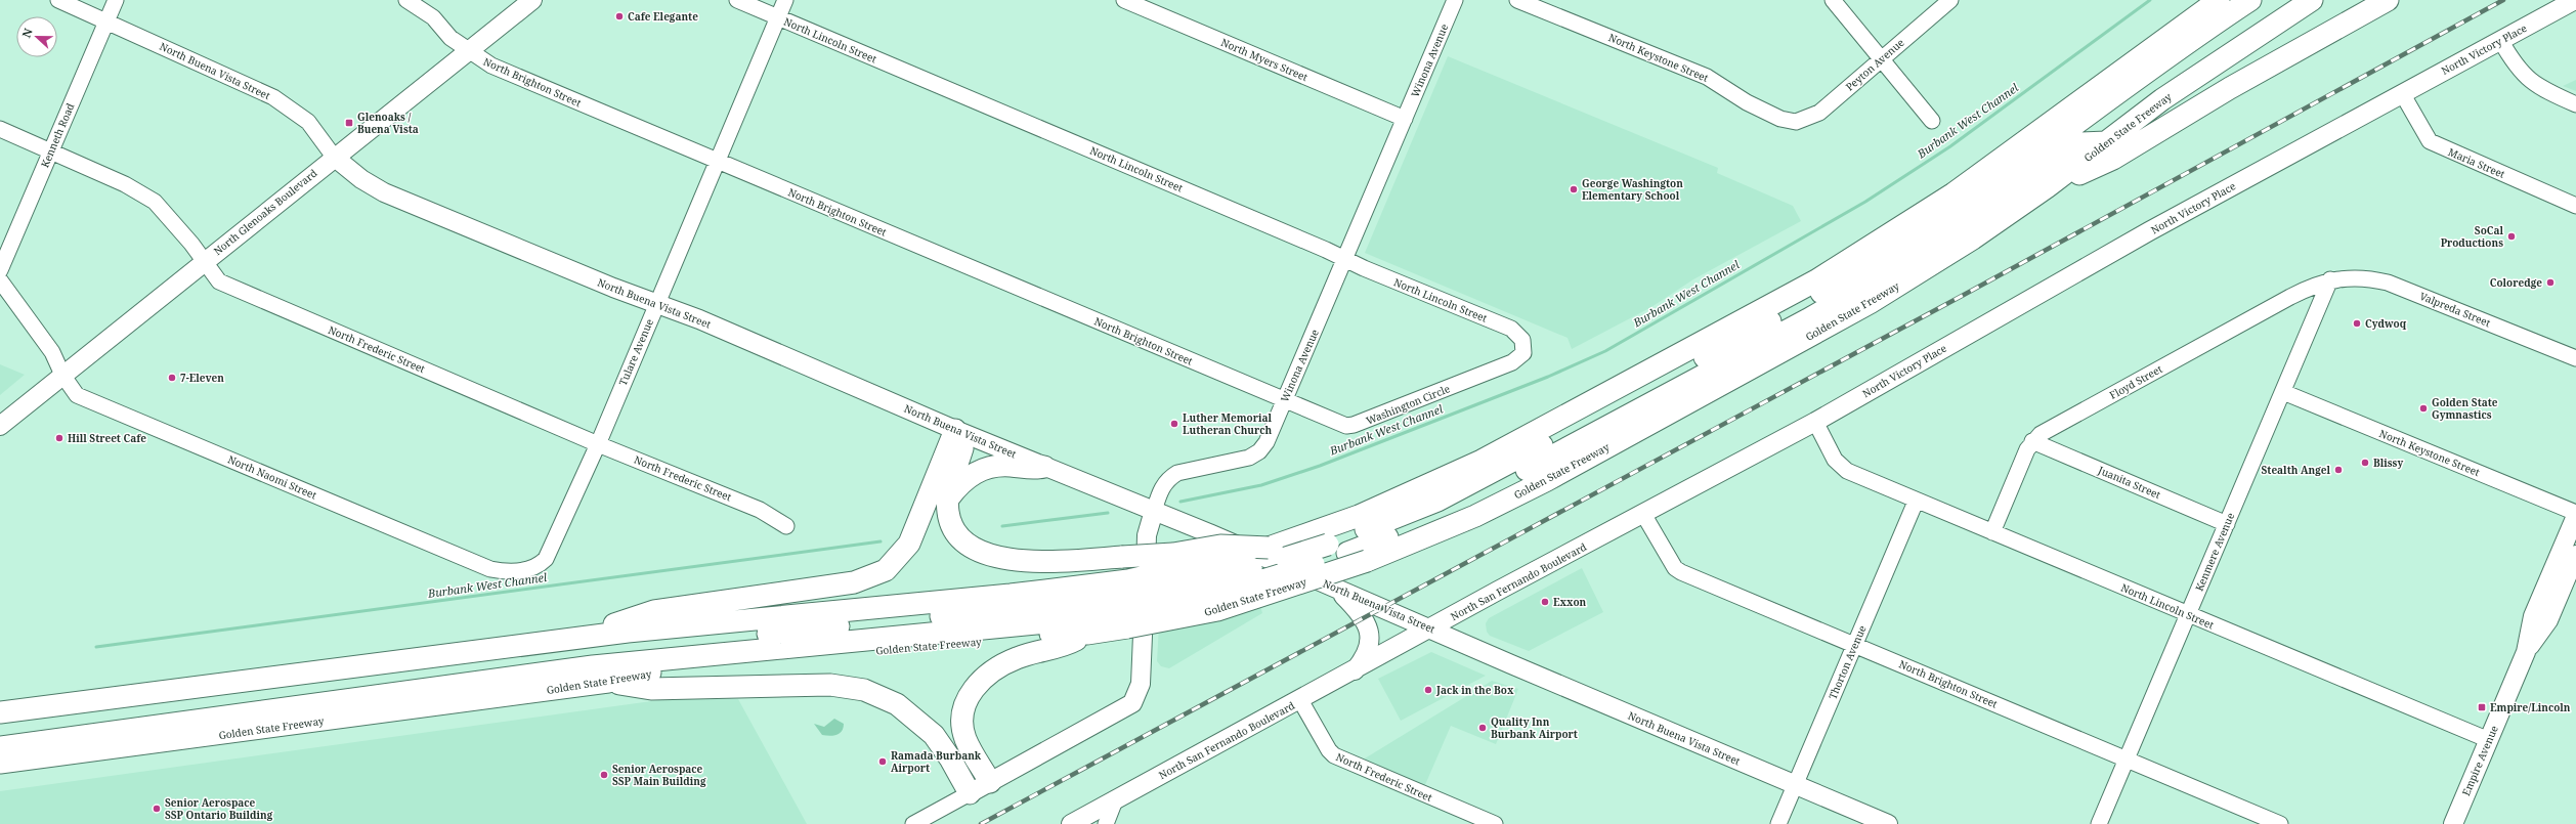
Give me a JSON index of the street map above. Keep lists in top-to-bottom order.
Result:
{
  "streets": {
    "highway": ["Golden State Freeway"],
    "main road": [
      "North Victory Place",
      "Winona Avenue",
      "North Buena Vista Street",
      "North Glenoaks Boulevard",
      "North San Fernando Boulevard",
      "Empire Avenue"
    ],
    "street": [
      "North Lincoln Street",
      "North Keystone Street",
      "North Myers Street",
      "Peyton Avenue",
      "North Brighton Street",
      "Kenneth Road",
      "Maria Street",
      "Valpreda Street",
      "North Frederic Street",
      "Tulare Avenue",
      "Floyd Street",
      "Washington Circle",
      "North Naomi Street",
      "Juanita Street",
      "Kenmere Avenue",
      "Thorton Avenue"
    ]
  },
  "crossings": [
    ["North Lincoln Street", "North Victory Place"],
    ["North Lincoln Street", "Winona Avenue"],
    ["North Lincoln Street", "Tulare Avenue"],
    ["North Lincoln Street", "Washington Circle"],
    ["North Lincoln Street", "Kenmere Avenue"],
    ["North Lincoln Street", "North San Fernando Boulevard"],
    ["North Lincoln Street", "Thorton Avenue"],
    ["North Lincoln Street", "Empire Avenue"],
    ["North Victory Place", "Maria Street"],
    ["North Victory Place", "North San Fernando Boulevard"],
    ["North Keystone Street", "Peyton Avenue"],
    ["North Keystone Street", "Kenmere Avenue"],
    ["North Keystone Street", "Empire Avenue"],
    ["North Myers Street", "Winona Avenue"],
    ["Winona Avenue", "North Buena Vista Street"],
    ["Winona Avenue", "North Brighton Street"],
    ["Winona Avenue", "Washington Circle"],
    ["North Buena Vista Street", "Kenneth Road"],
    ["North Buena Vista Street", "North Glenoaks Boulevard"],
    ["North Buena Vista Street", "Tulare Avenue"],
    ["North Buena Vista Street", "North San Fernando Boulevard"],
    ["North Buena Vista Street", "Thorton Avenue"],
    ["North Brighton Street", "North Glenoaks Boulevard"],
    ["North Brighton Street", "Tulare Avenue"],
    ["North Brighton Street", "Washington Circle"],
    ["North Brighton Street", "Kenmere Avenue"],
    ["North Brighton Street", "North San Fernando Boulevard"],
    ["North Brighton Street", "Thorton Avenue"],
    ["Kenneth Road", "North Frederic Street"],
    ["North Glenoaks Boulevard", "North Frederic Street"],
    ["North Glenoaks Boulevard", "North Naomi Street"],
    ["Valpreda Street", "Floyd Street"],
    ["Valpreda Street", "Kenmere Avenue"],
    ["North Frederic Street", "Tulare Avenue"],
    ["North Frederic Street", "North San Fernando Boulevard"],
    ["Tulare Avenue", "North Naomi Street"],
    ["Floyd Street", "Juanita Street"],
    ["Floyd Street", "Kenmere Avenue"],
    ["Juanita Street", "Kenmere Avenue"]
  ],
  "water": ["Burbank West Channel"],
  "places": {
    "other": [
      "Cafe Elegante",
      "George Washington Elementary School",
      "SoCal Productions",
      "Coloredge",
      "Cydwoq",
      "7-Eleven",
      "Golden State Gymnastics",
      "Luther Memorial Lutheran Church",
      "Hill Street Cafe",
      "Blissy",
      "Stealth Angel",
      "Exxon",
      "Jack in the Box",
      "Quality Inn Burbank Airport",
      "Ramada Burbank Airport",
      "Senior Aerospace SSP Main Building",
      "Senior Aerospace SSP Ontario Building"
    ],
    "transit": ["Glenoaks / Buena Vista", "Empire/Lincoln"]
  },
  "north": "left"
}
